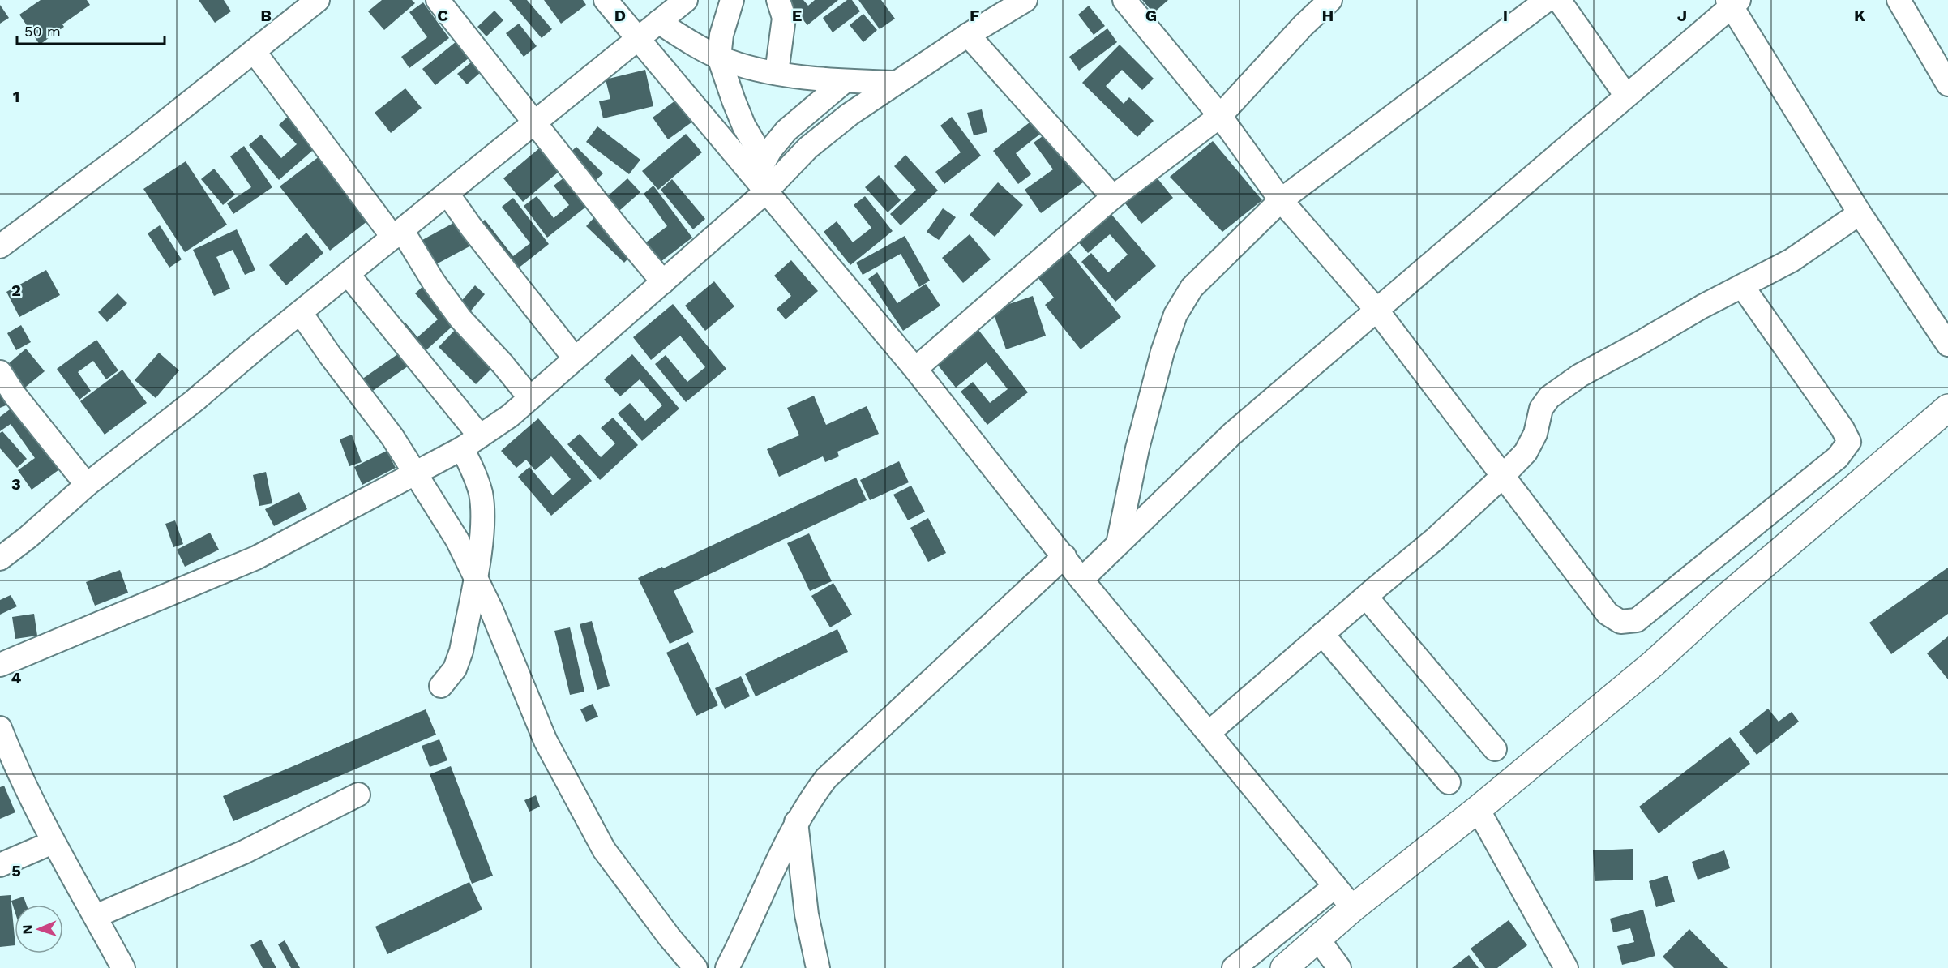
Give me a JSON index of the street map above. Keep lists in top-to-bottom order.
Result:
{
  "scale_bar": "50 m",
  "north": "left",
  "grid": {
    "columns": [
      "B",
      "C",
      "D",
      "E",
      "F",
      "G",
      "H",
      "I",
      "J",
      "K"
    ],
    "rows": [
      "1",
      "2",
      "3",
      "4",
      "5"
    ]
  }
}
